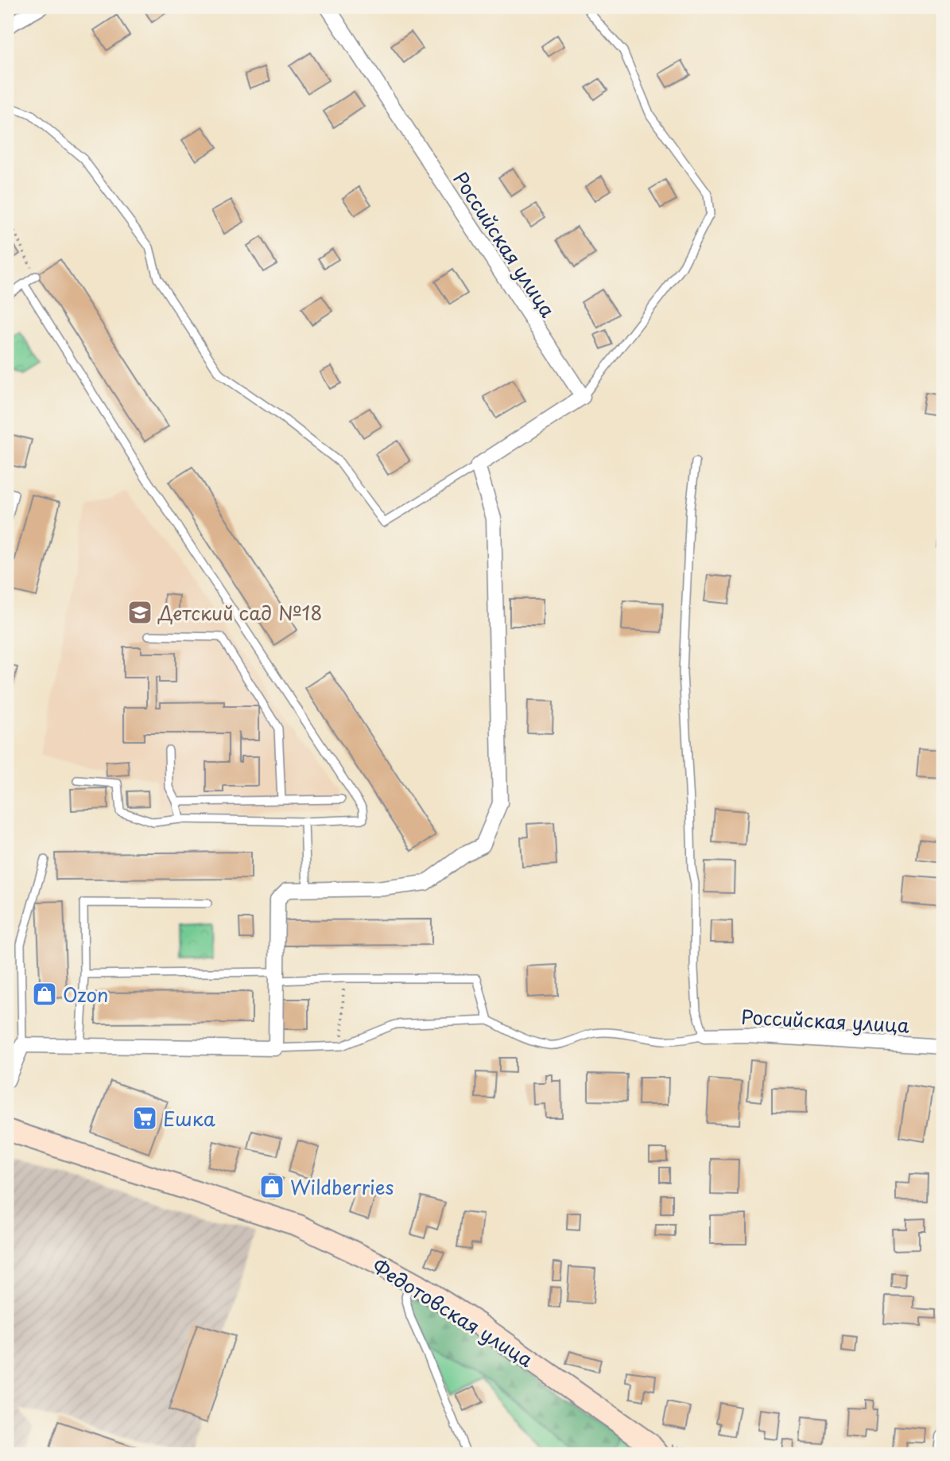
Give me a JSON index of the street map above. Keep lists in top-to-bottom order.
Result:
{
  "streets": {
    "street": ["Российская улица", "Федотовская улица"]
  },
  "places": {
    "school or university": ["Детский сад №18"],
    "shop": ["Ozon", "Wildberries"],
    "supermarket": ["Ешка"]
  }
}
